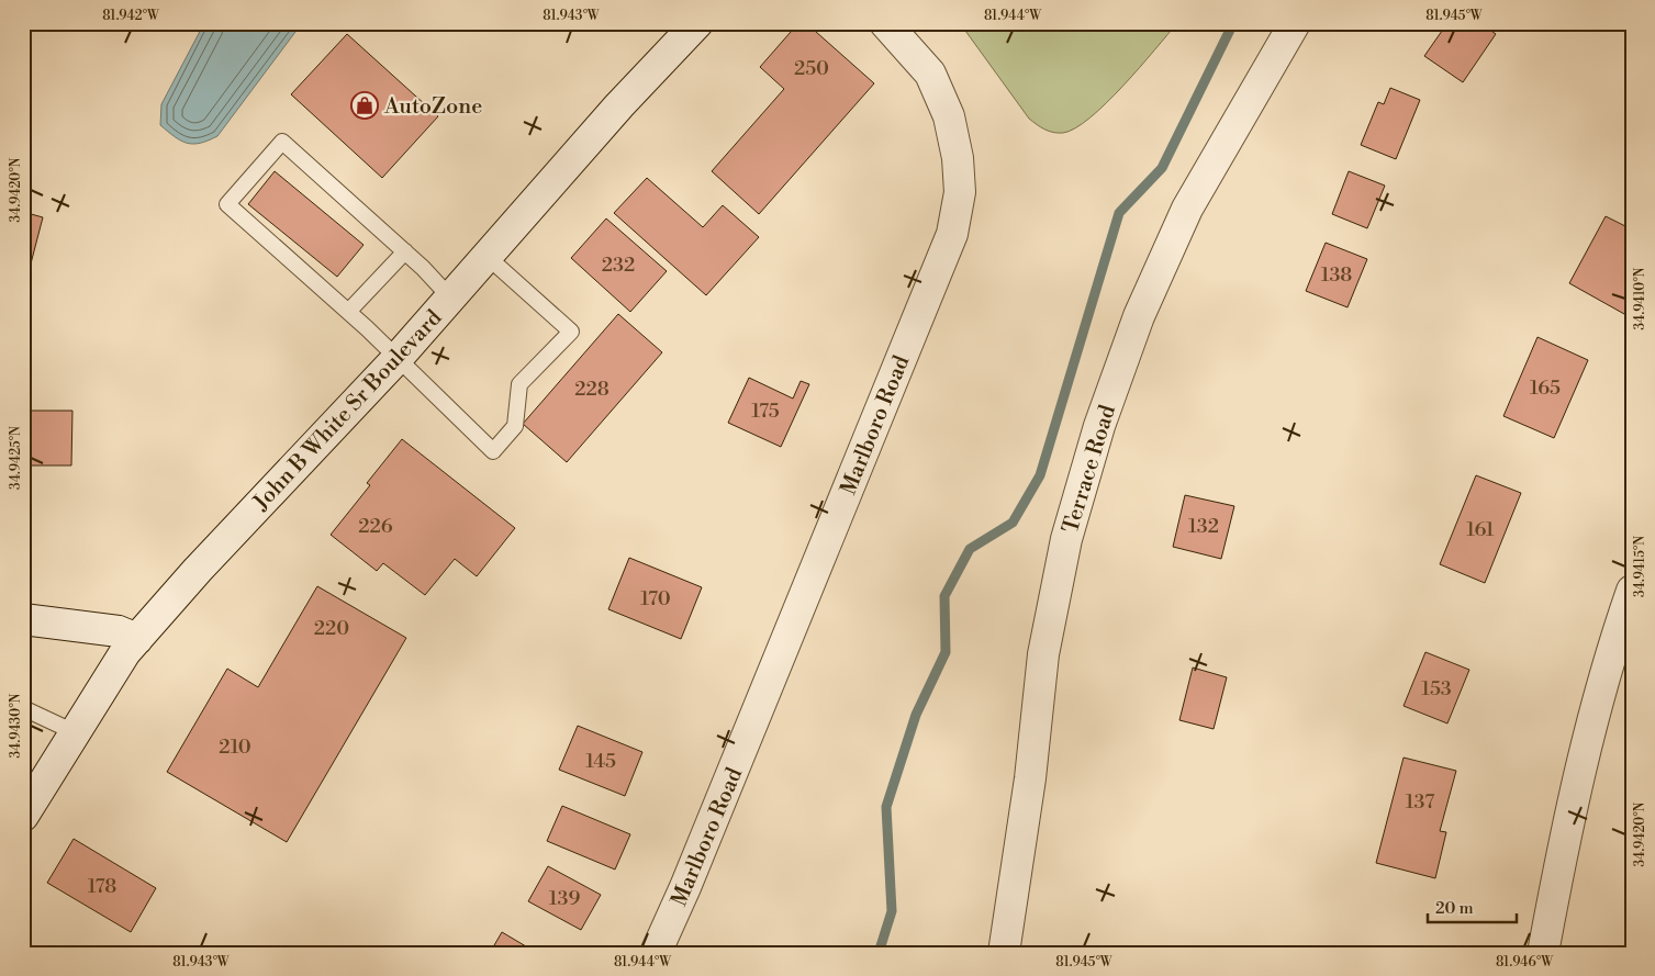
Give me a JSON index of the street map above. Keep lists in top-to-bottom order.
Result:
{
  "streets": {
    "street": ["John B White Sr Boulevard", "Marlboro Road", "Terrace Road"]
  },
  "places": {
    "shop": ["AutoZone"]
  },
  "house_numbers": [
    "250",
    "232",
    "138",
    "165",
    "228",
    "175",
    "226",
    "132",
    "161",
    "170",
    "220",
    "153",
    "210",
    "145",
    "137",
    "178",
    "139"
  ],
  "scale_bar": "20 m",
  "coordinates": [
    "81.942°W",
    "81.943°W",
    "81.944°W",
    "81.945°W",
    "34.9420°N",
    "34.9410°N",
    "34.9425°N",
    "34.9415°N",
    "34.9430°N",
    "81.946°W"
  ]
}
